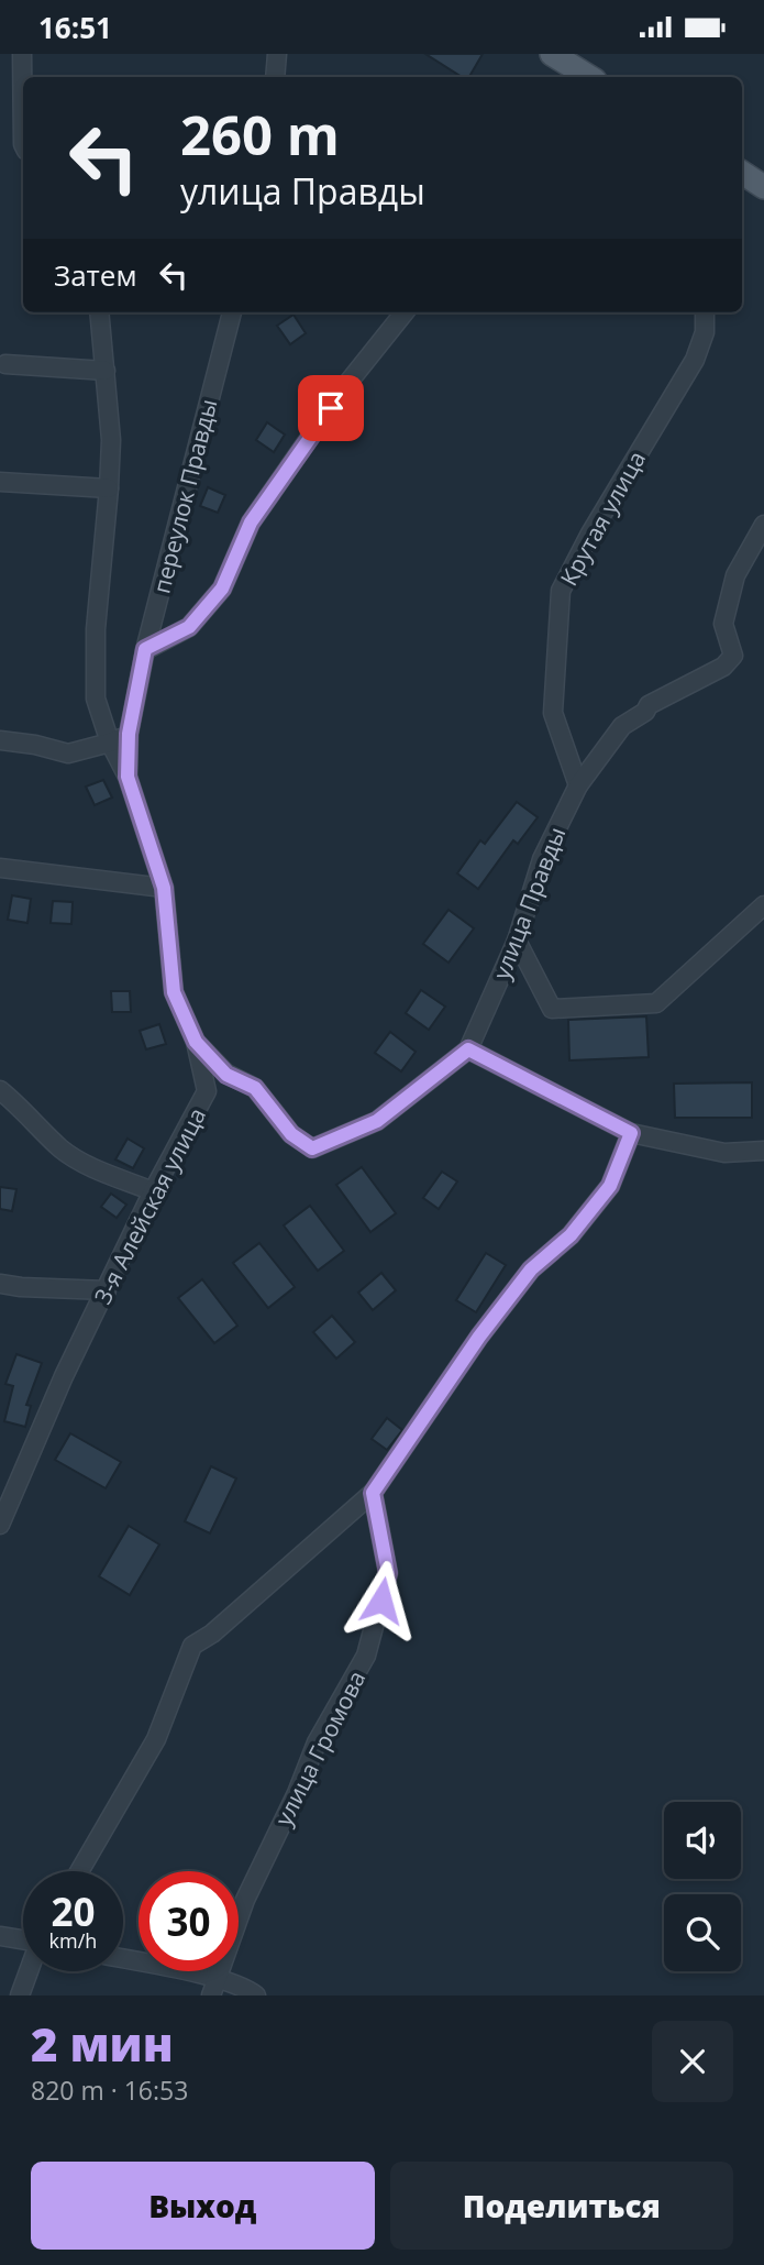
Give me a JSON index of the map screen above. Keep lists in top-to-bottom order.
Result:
{
  "streets": {
    "street": [
      "переулок Правды",
      "Крутая улица",
      "улица Правды",
      "3-я Алейская улица",
      "улица Громова"
    ]
  },
  "crossings": [
    ["Крутая улица", "улица Правды"]
  ],
  "page": {
    "status": "16:51",
    "turn": ["260 m", "улица Правды"],
    "then": "Затем",
    "speed": "20 km/h",
    "limit": "30",
    "heading": ["2 мин", "820 m · 16:53"],
    "buttons": ["Выход", "Поделиться"]
  }
}
